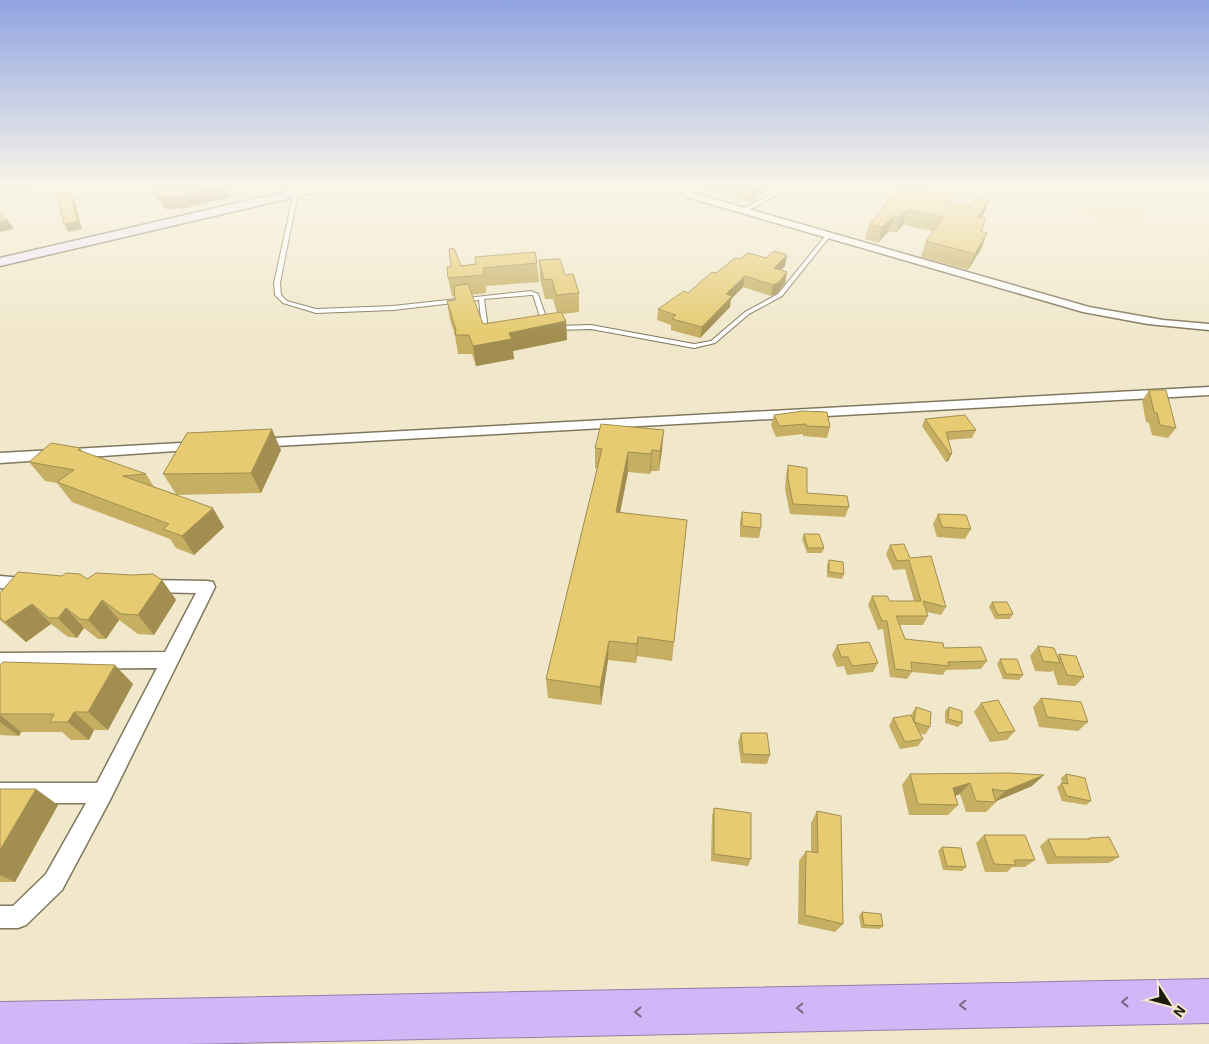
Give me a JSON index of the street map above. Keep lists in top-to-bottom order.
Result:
{
  "north": "bottom right"
}
